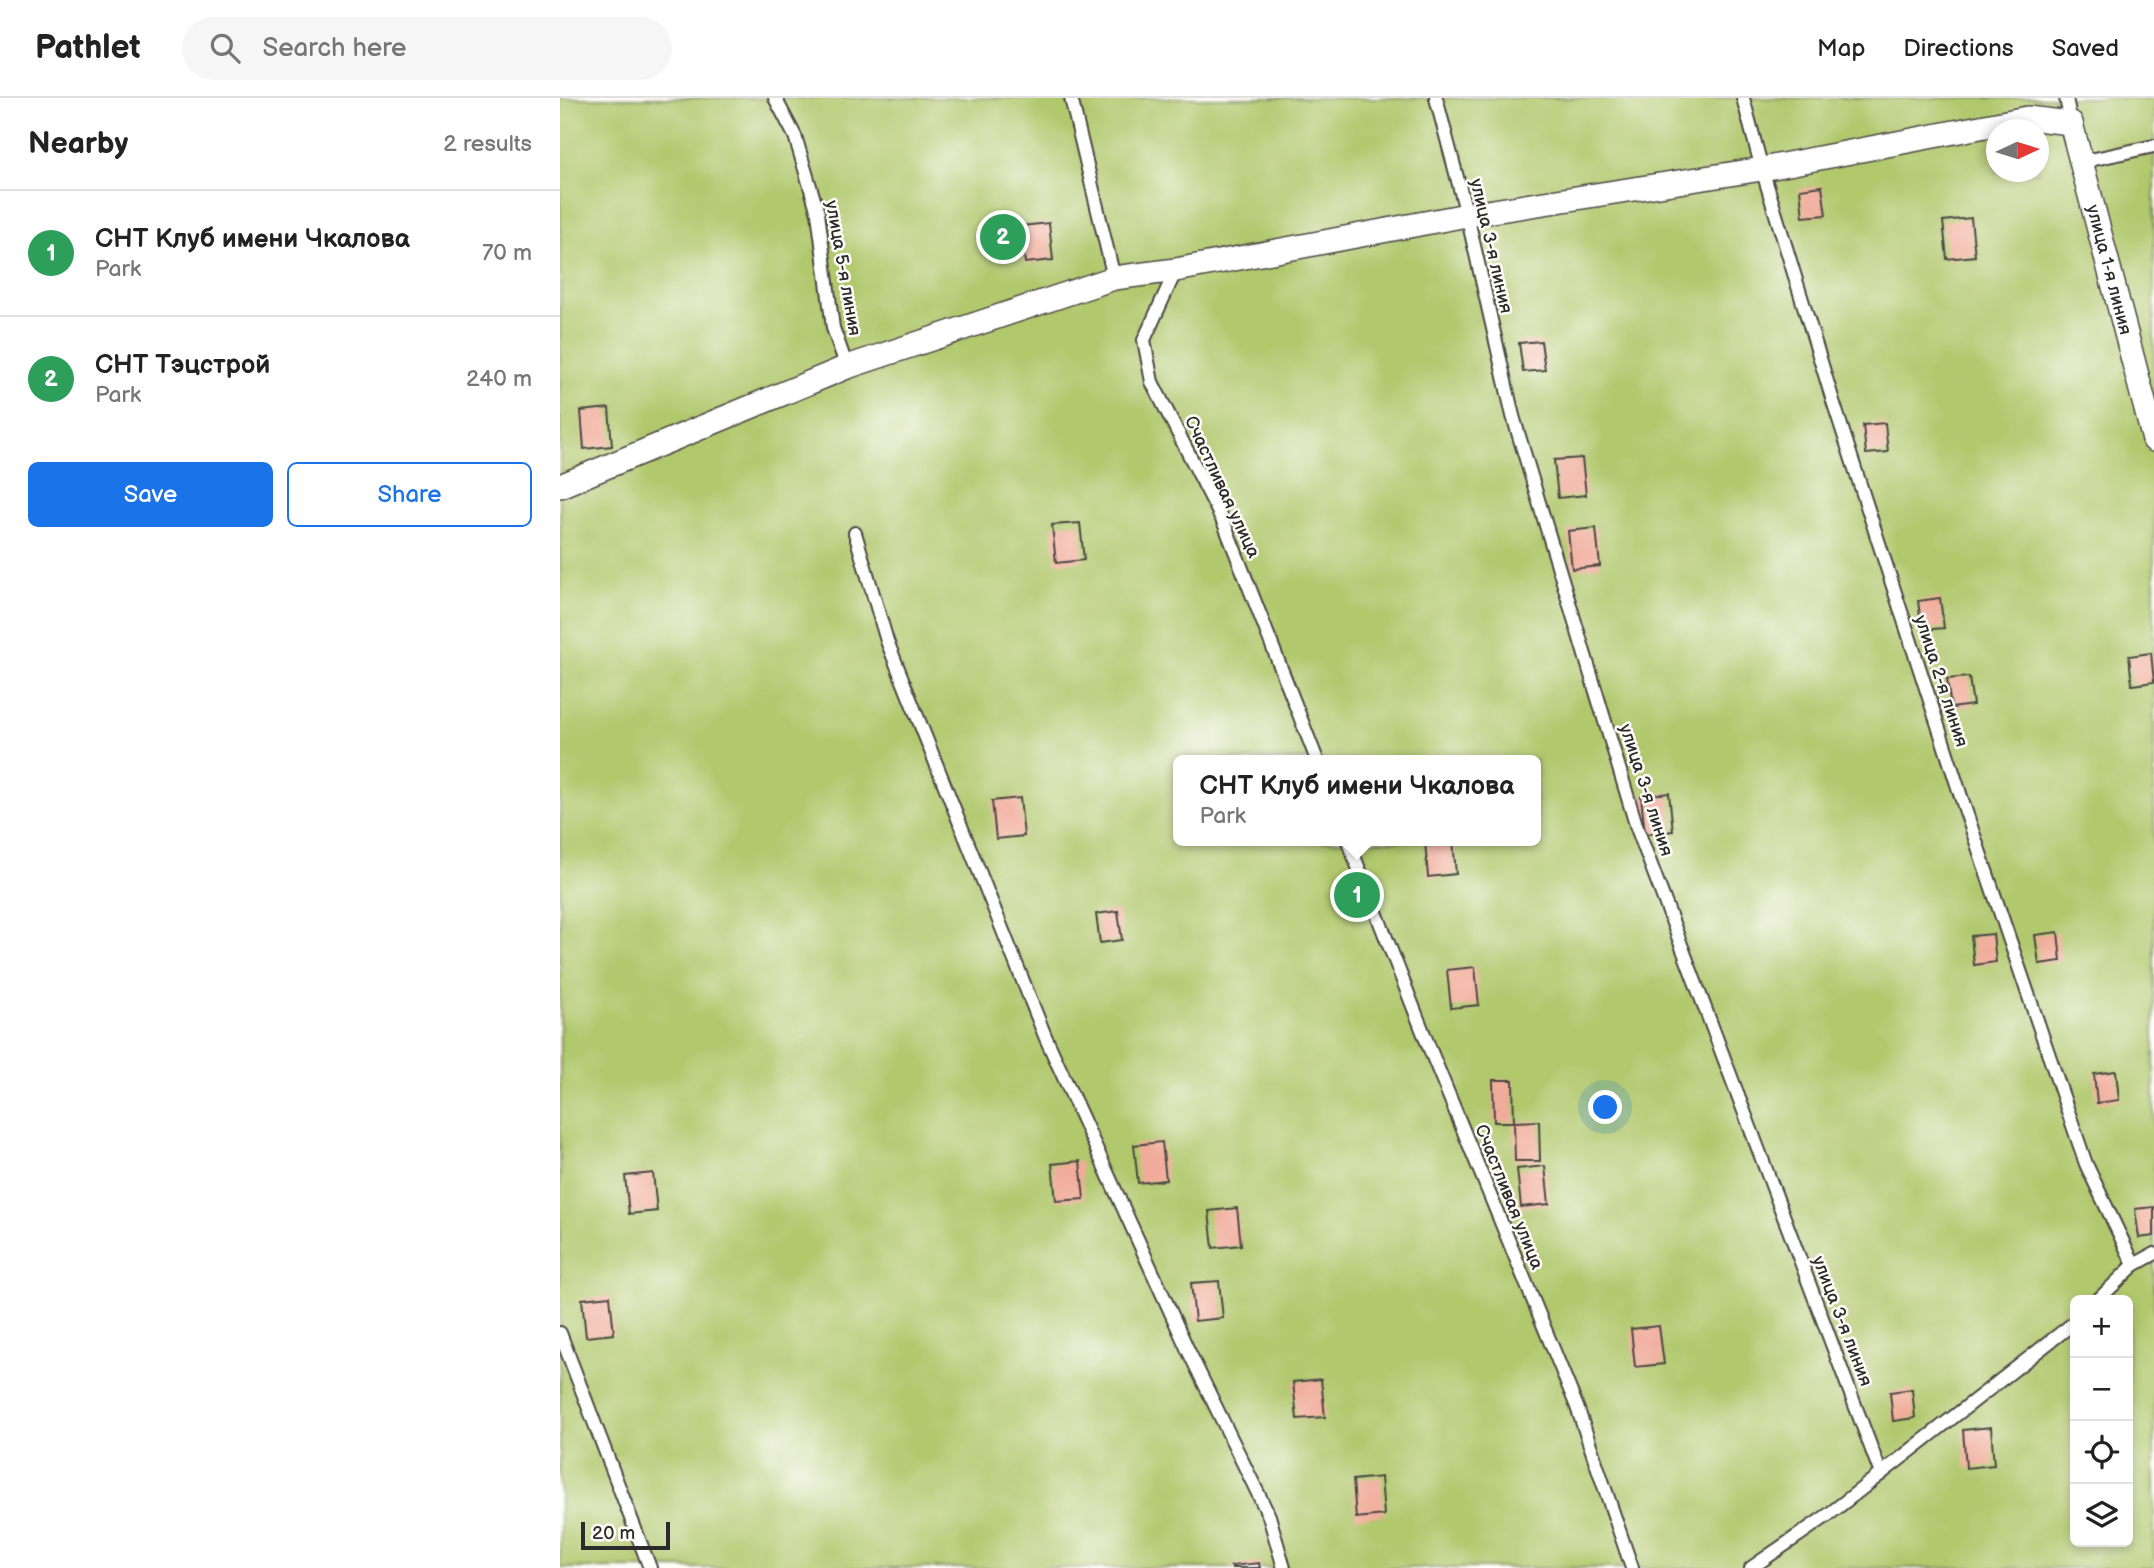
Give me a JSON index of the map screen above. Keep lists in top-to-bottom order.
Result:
{
  "streets": {
    "street": ["улица 1-я линия"],
    "lane": [
      "улица 3-я линия",
      "улица 5-я линия",
      "Счастливая улица",
      "улица 2-я линия"
    ]
  },
  "scale_bar": "20 m",
  "north": "right",
  "page": {
    "header": "Pathlet",
    "search": "Search here",
    "nav": ["Map", "Directions", "Saved"],
    "heading": ["Nearby", "2 results"],
    "list": [
      {
        "mark": "1",
        "name": "СНТ Клуб имени Чкалова",
        "note": "Park",
        "value": "70 m"
      },
      {
        "mark": "2",
        "name": "СНТ Тэцстрой",
        "note": "Park",
        "value": "240 m"
      }
    ],
    "pins": ["2", "1"],
    "buttons": ["Save", "Share"],
    "popup": ["СНТ Клуб имени Чкалова", "Park"],
    "map_buttons": ["+", "−"],
    "scale": "20 m"
  }
}
